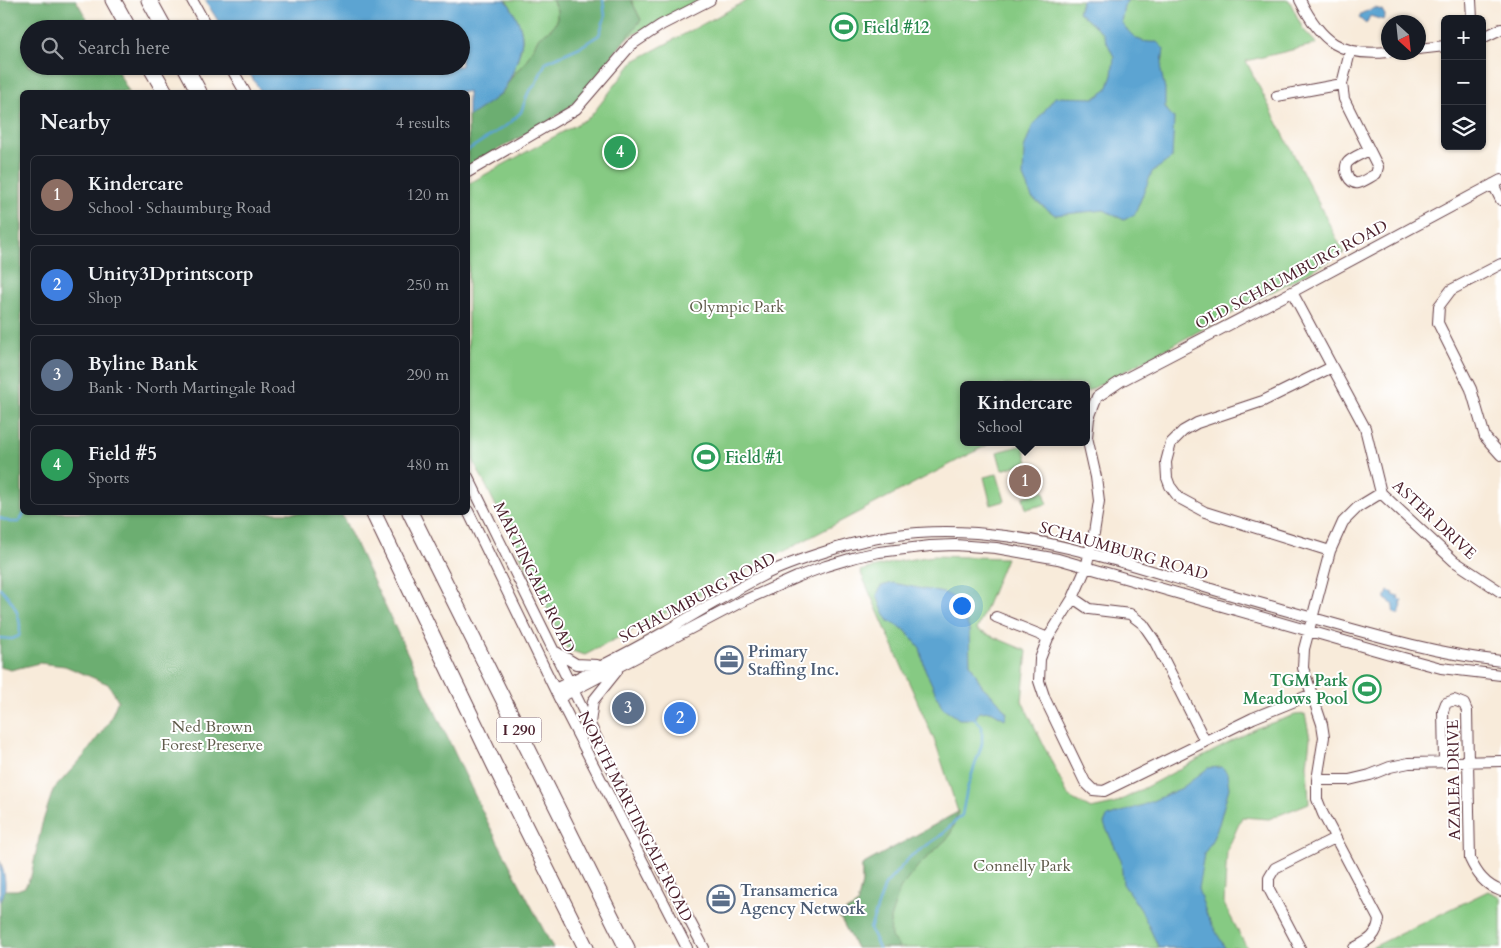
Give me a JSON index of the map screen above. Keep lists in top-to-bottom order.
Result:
{
  "streets": {
    "highway": ["I 290"],
    "street": [
      "OLD SCHAUMBURG ROAD",
      "ASTER DRIVE",
      "SCHAUMBURG ROAD",
      "MARTINGALE ROAD",
      "AZALEA DRIVE",
      "NORTH MARTINGALE ROAD"
    ]
  },
  "crossings": [
    ["OLD SCHAUMBURG ROAD", "ASTER DRIVE"],
    ["OLD SCHAUMBURG ROAD", "SCHAUMBURG ROAD"],
    ["SCHAUMBURG ROAD", "MARTINGALE ROAD"],
    ["SCHAUMBURG ROAD", "NORTH MARTINGALE ROAD"],
    ["MARTINGALE ROAD", "NORTH MARTINGALE ROAD"]
  ],
  "parks": ["Olympic Park", "Ned Brown Forest Preserve", "Connelly Park"],
  "places": {
    "sports": ["Field #12", "Field #1", "TGM Park Meadows Pool"],
    "office": ["Primary Staffing Inc.", "Transamerica Agency Network"]
  },
  "north": "bottom right",
  "page": {
    "map_buttons": ["+", "−"],
    "search": "Search here",
    "heading": ["Nearby", "4 results"],
    "pins": [
      "4",
      "1",
      "3",
      "2"
    ],
    "list": [
      {
        "mark": "1",
        "name": "Kindercare",
        "note": "School · Schaumburg Road",
        "value": "120 m"
      },
      {
        "mark": "2",
        "name": "Unity3Dprintscorp",
        "note": "Shop",
        "value": "250 m"
      },
      {
        "mark": "3",
        "name": "Byline Bank",
        "note": "Bank · North Martingale Road",
        "value": "290 m"
      },
      {
        "mark": "4",
        "name": "Field #5",
        "note": "Sports",
        "value": "480 m"
      }
    ],
    "popup": ["Kindercare", "School"]
  }
}
